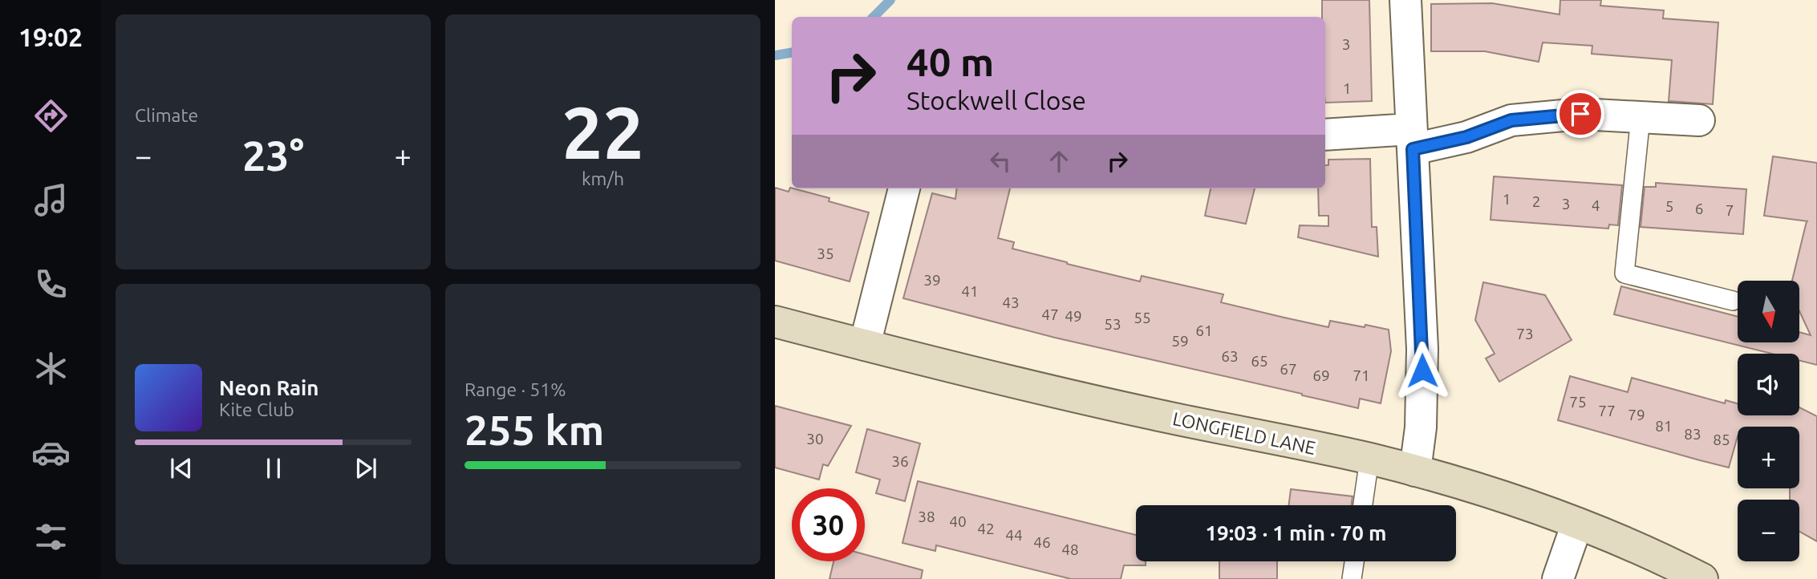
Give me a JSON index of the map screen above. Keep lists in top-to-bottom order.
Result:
{
  "streets": {
    "street": ["LONGFIELD LANE"]
  },
  "house_numbers": [
    "3",
    "1",
    "1",
    "2",
    "3",
    "4",
    "5",
    "6",
    "7",
    "35",
    "39",
    "41",
    "43",
    "47",
    "49",
    "55",
    "53",
    "61",
    "73",
    "59",
    "63",
    "65",
    "67",
    "69",
    "71",
    "75",
    "77",
    "79",
    "81",
    "83",
    "30",
    "85",
    "36",
    "38",
    "40",
    "42",
    "44",
    "46",
    "48"
  ],
  "north": "bottom",
  "page": {
    "tabs": "19:02",
    "tile": [
      "Climate",
      ["22", "km/h"],
      ["Range · 51%", "255 km"]
    ],
    "turn": ["40 m", "Stockwell Close"],
    "heat": ["−", "23°", "+"],
    "map_buttons": ["+", "−"],
    "song": ["Neon Rain", "Kite Club"],
    "limit": "30",
    "trip": "19:03 · 1 min · 70 m"
  }
}
